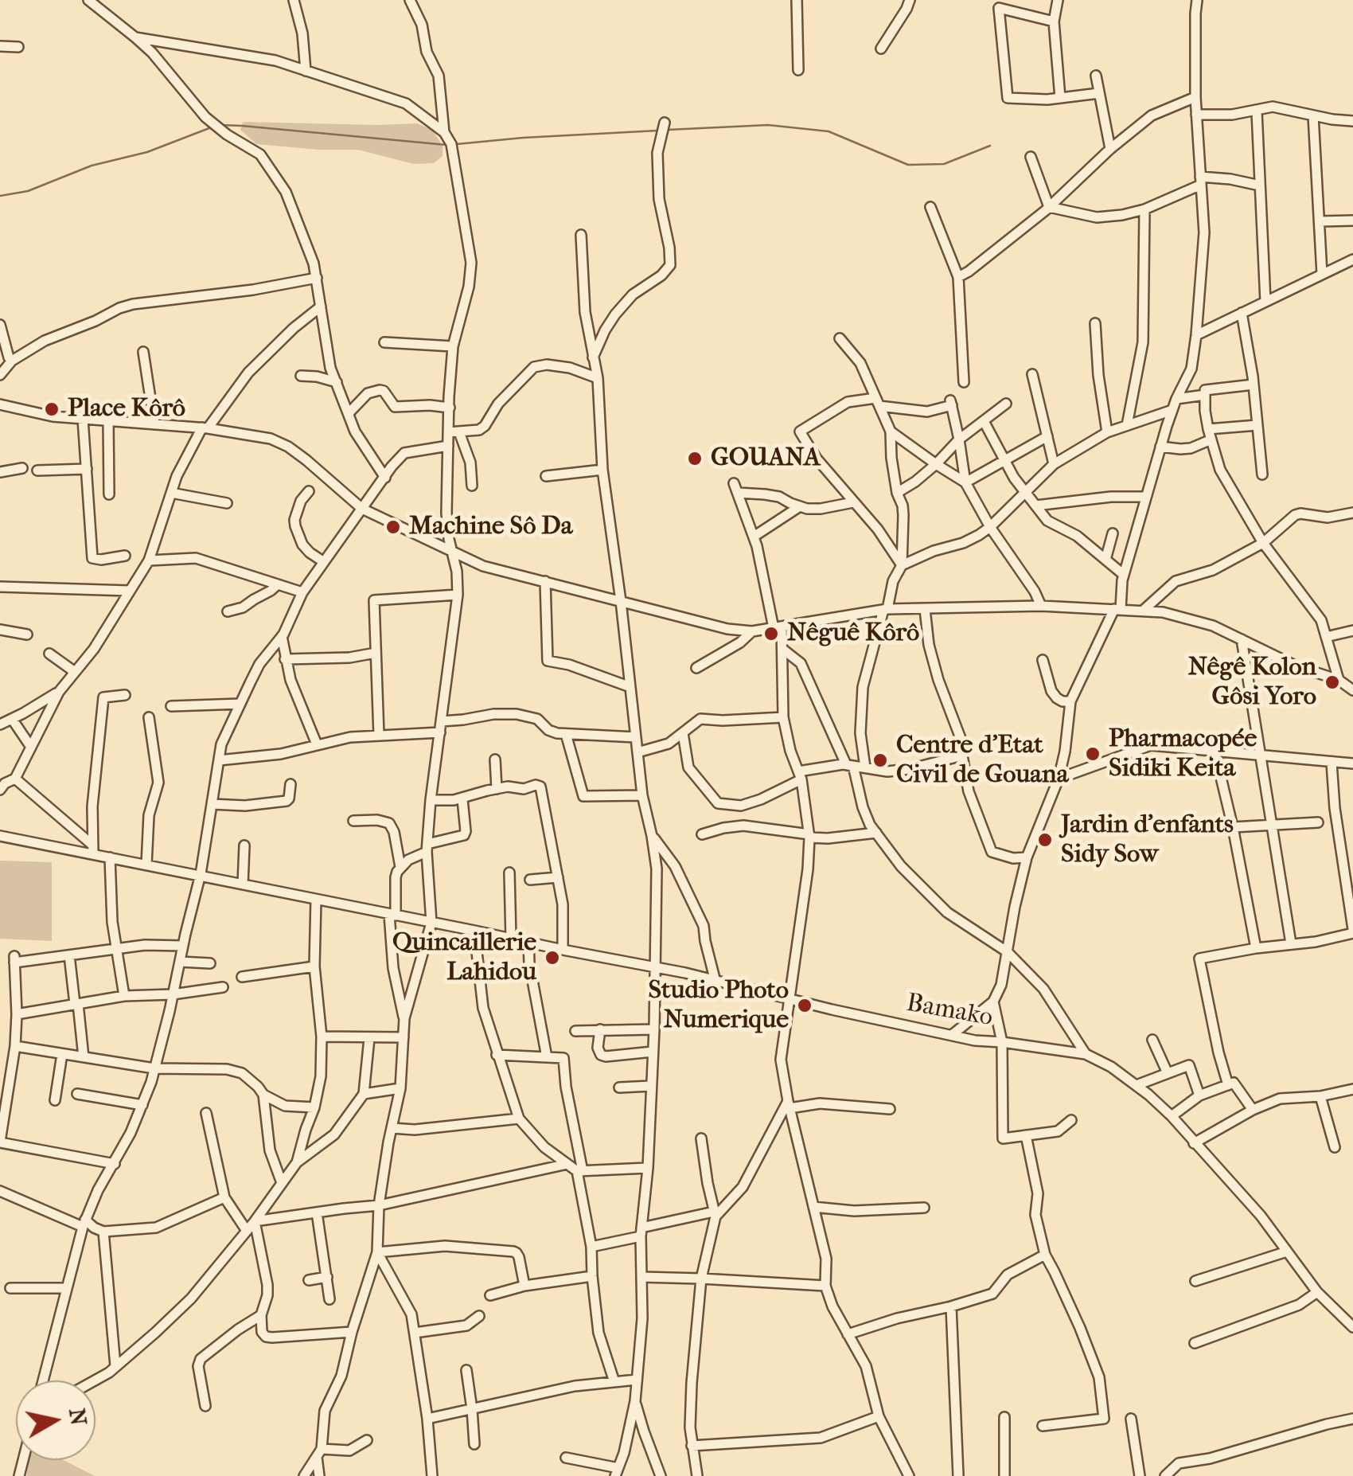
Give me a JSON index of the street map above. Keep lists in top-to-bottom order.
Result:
{
  "streets": {
    "street": ["Bamako"]
  },
  "places": [
    "Place Kôrô",
    "GOUANA",
    "Machine Sô Da",
    "Nêguê Kôrô",
    "Nêgê Kolon Gôsi Yoro",
    "Pharmacopée Sidiki Keita",
    "Centre d'Etat Civil de Gouana",
    "Jardin d'enfants Sidy Sow",
    "Quincaillerie Lahidou",
    "Studio Photo Numerique"
  ],
  "north": "right"
}
